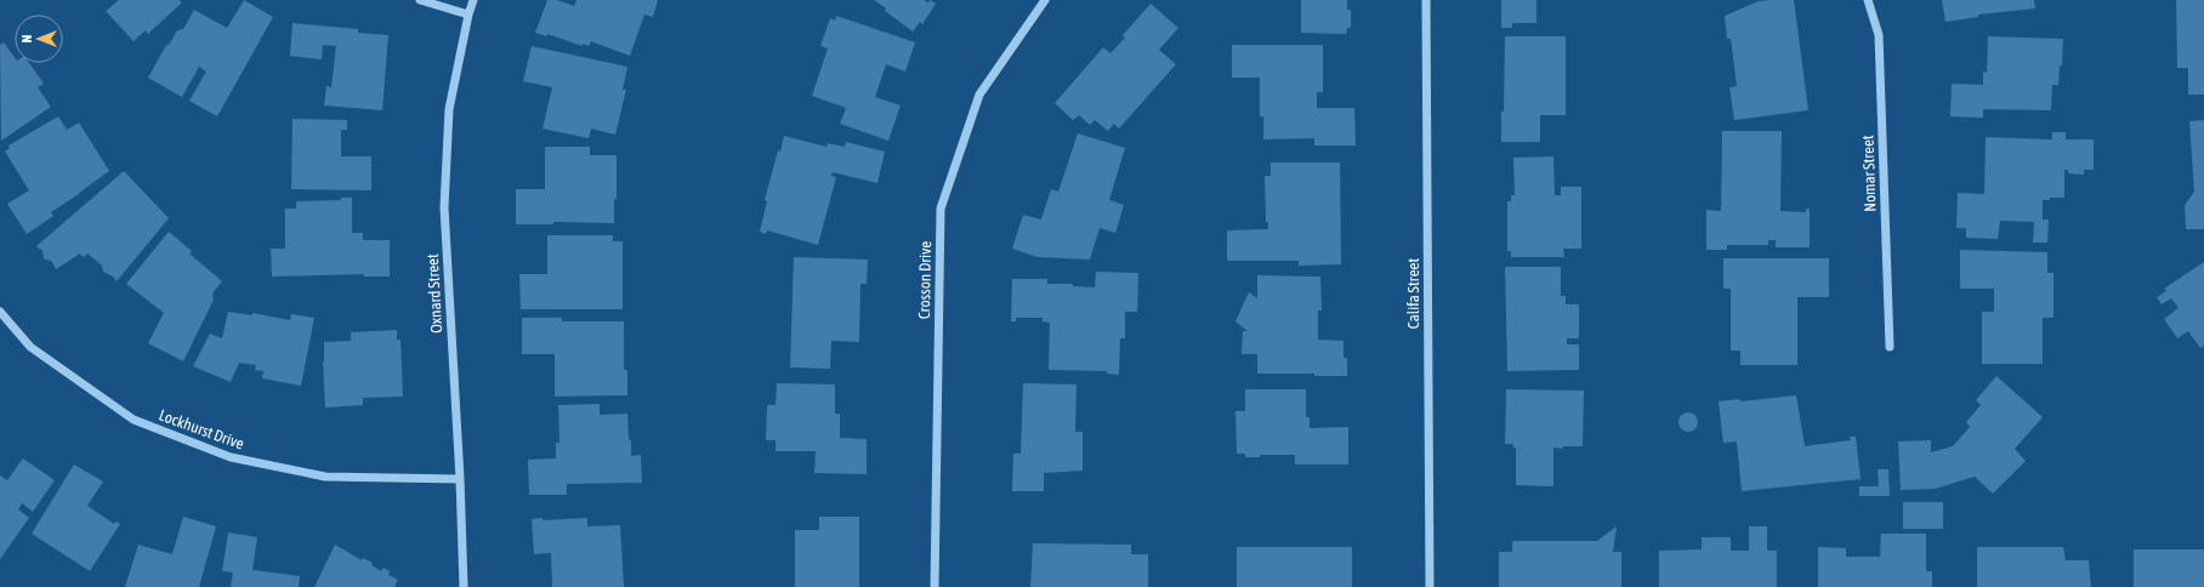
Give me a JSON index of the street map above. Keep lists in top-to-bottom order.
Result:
{
  "streets": {
    "street": [
      "Nomar Street",
      "Crosson Drive",
      "Oxnard Street",
      "Califa Street",
      "Lockhurst Drive"
    ]
  },
  "crossings": [
    ["Oxnard Street", "Lockhurst Drive"]
  ],
  "north": "left"
}
